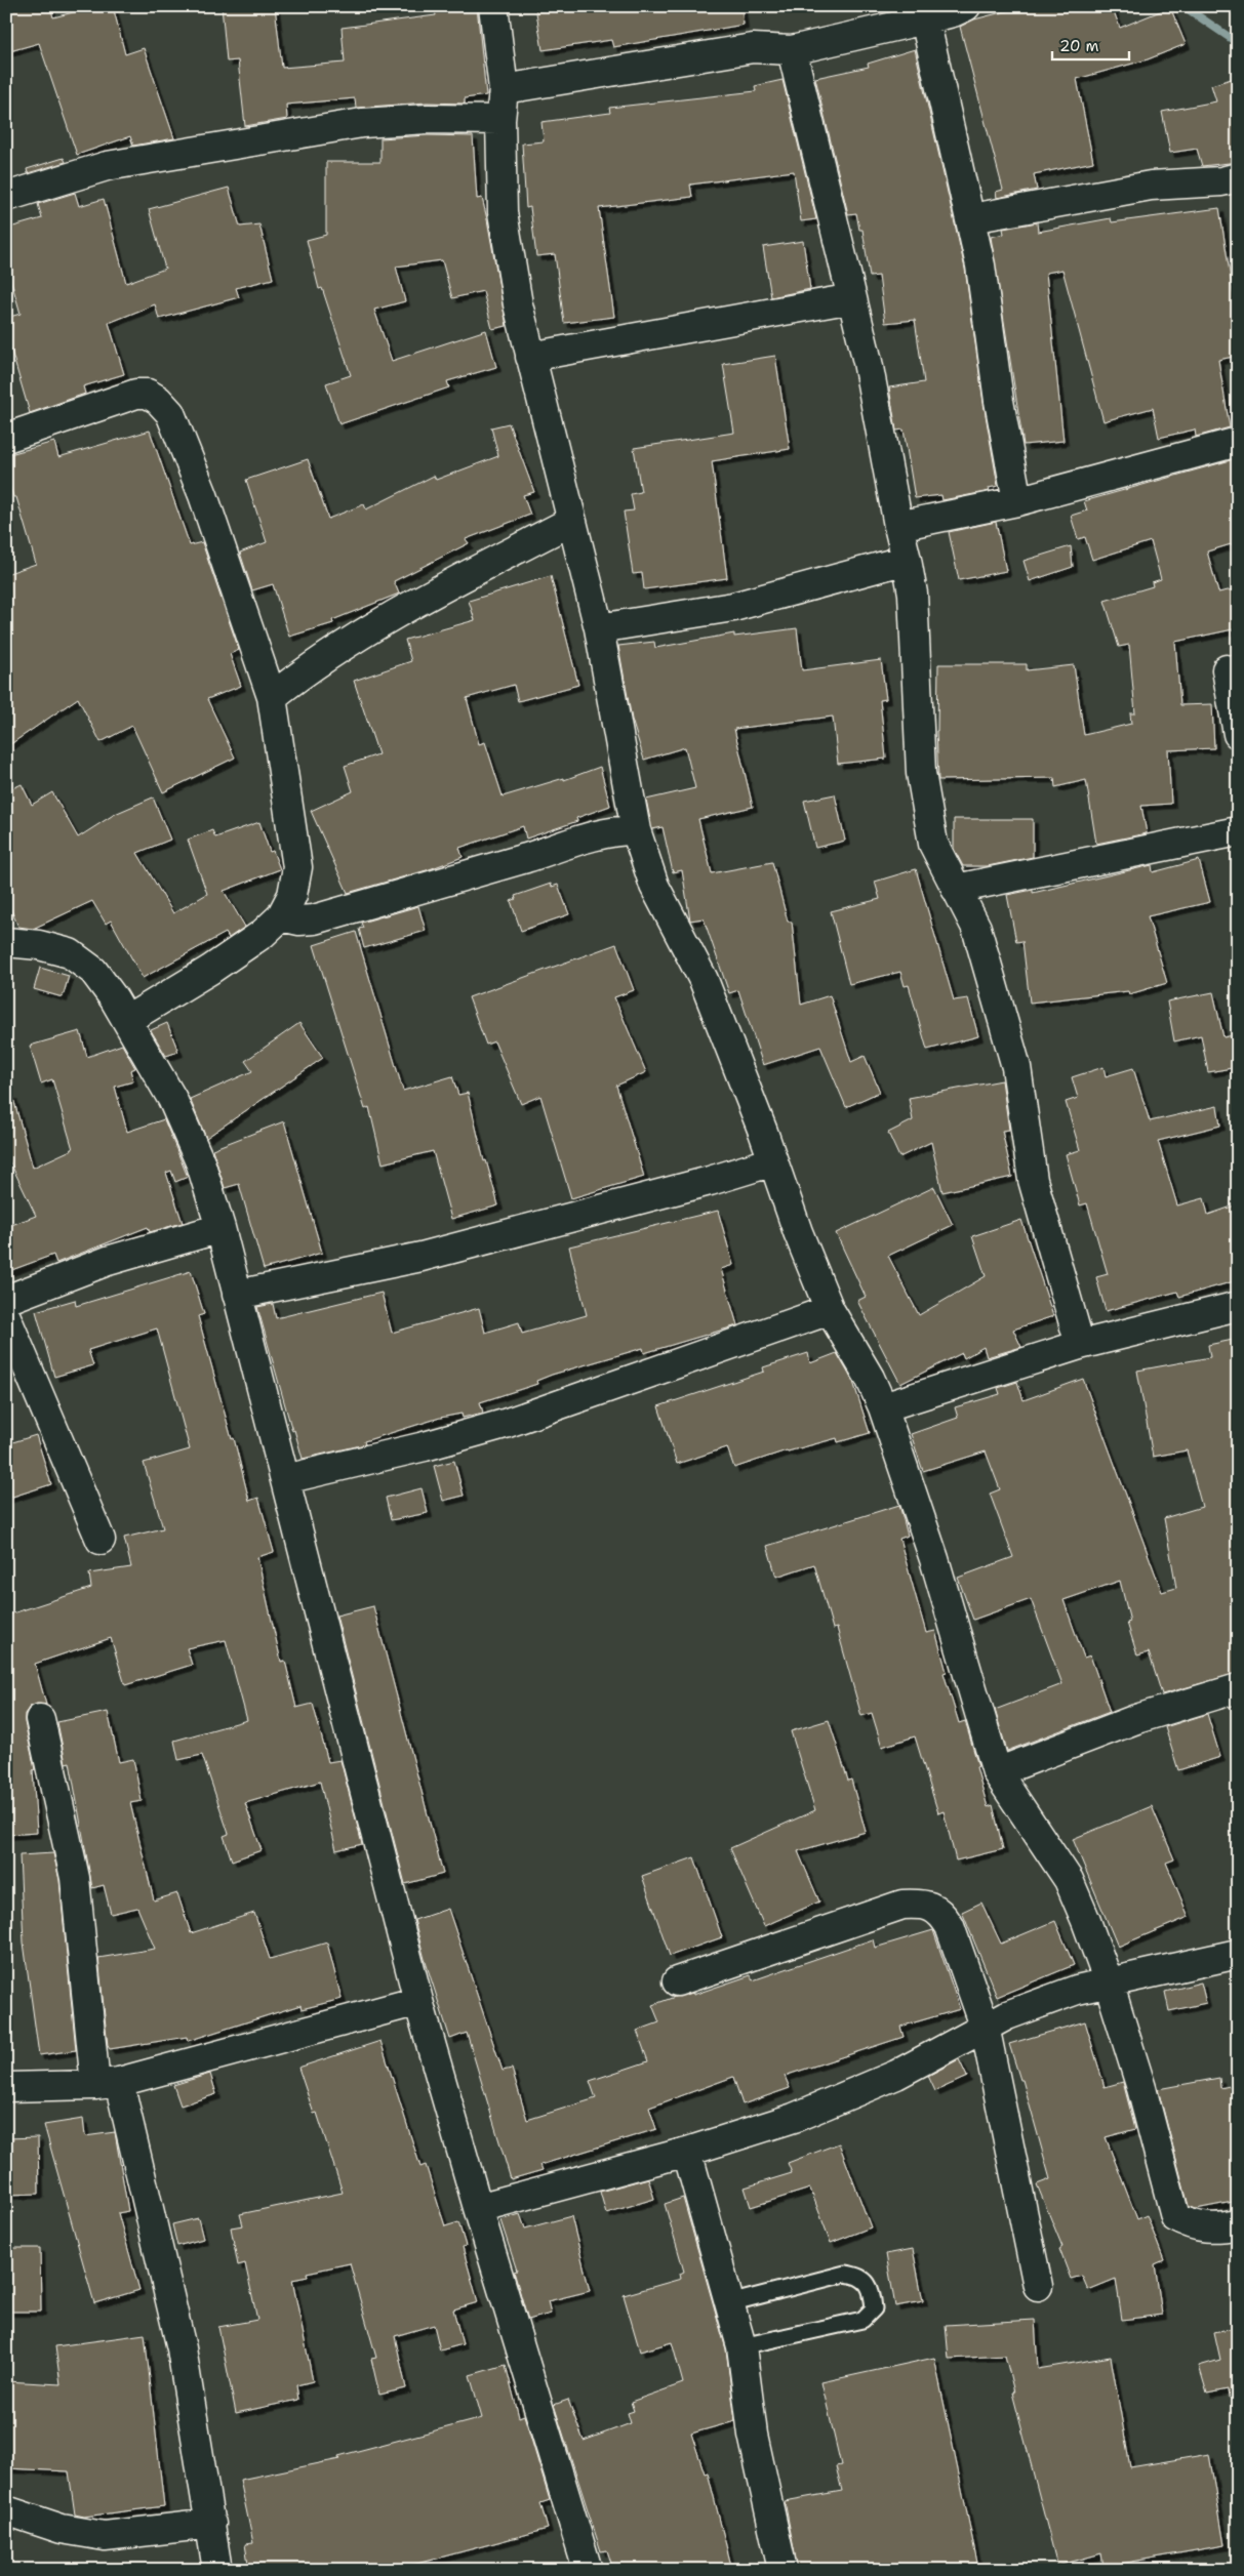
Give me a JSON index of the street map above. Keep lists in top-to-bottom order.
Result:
{
  "scale_bar": "20 m"
}
